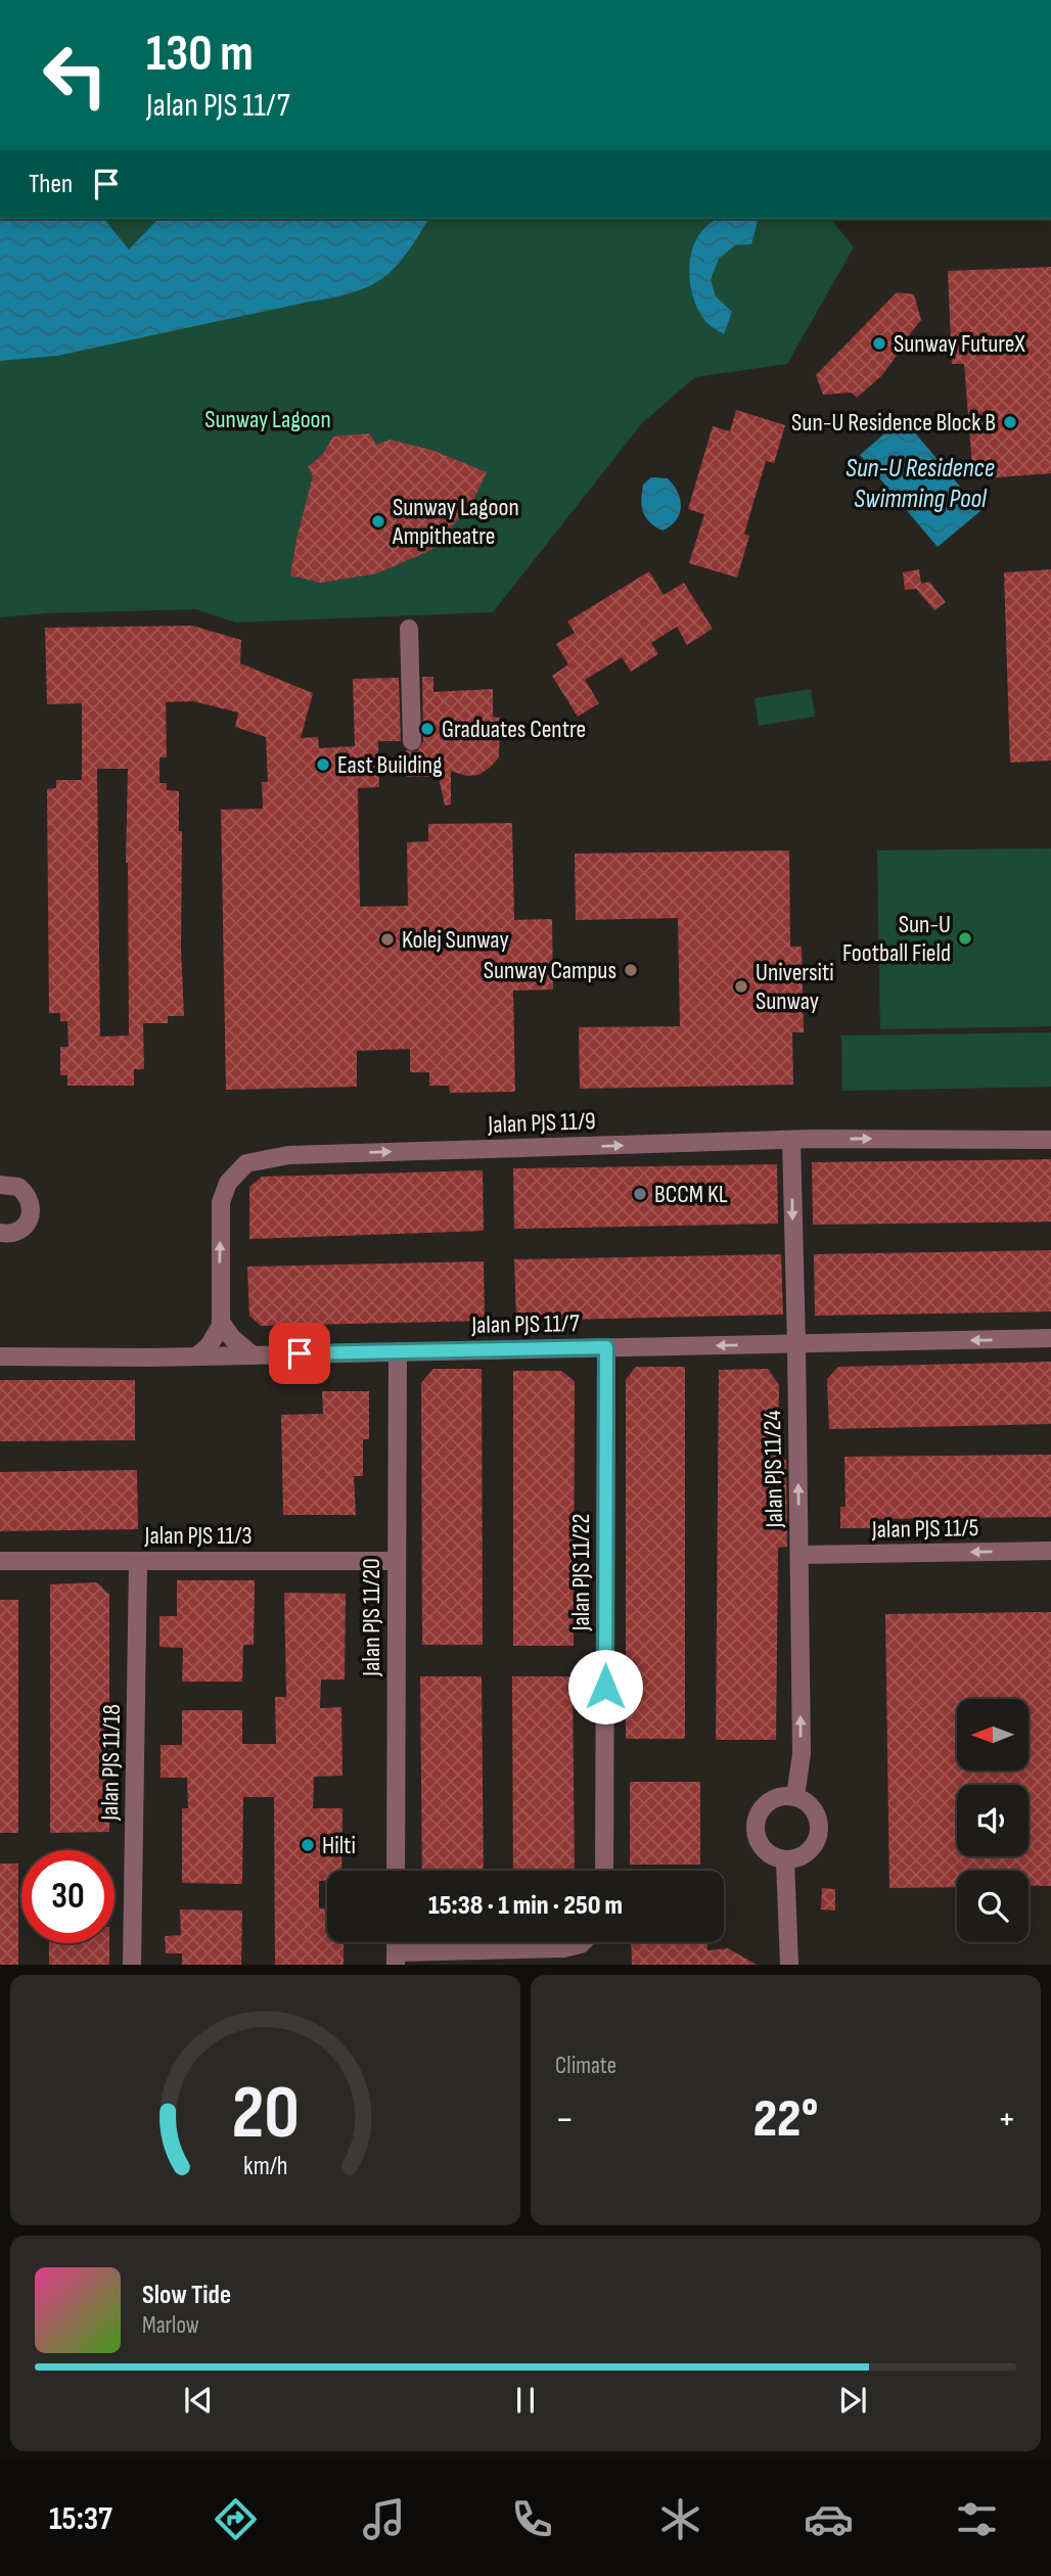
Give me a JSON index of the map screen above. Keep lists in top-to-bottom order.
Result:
{
  "streets": {
    "street": [
      "Jalan PJS 11/9",
      "Jalan PJS 11/7",
      "Jalan PJS 11/24",
      "Jalan PJS 11/5",
      "Jalan PJS 11/3",
      "Jalan PJS 11/22",
      "Jalan PJS 11/20",
      "Jalan PJS 11/18"
    ]
  },
  "crossings": [
    ["Jalan PJS 11/9", "Jalan PJS 11/24"],
    ["Jalan PJS 11/7", "Jalan PJS 11/24"],
    ["Jalan PJS 11/7", "Jalan PJS 11/22"],
    ["Jalan PJS 11/7", "Jalan PJS 11/20"],
    ["Jalan PJS 11/24", "Jalan PJS 11/5"],
    ["Jalan PJS 11/3", "Jalan PJS 11/20"],
    ["Jalan PJS 11/3", "Jalan PJS 11/18"]
  ],
  "one_way": ["Jalan PJS 11/9", "Jalan PJS 11/7", "Jalan PJS 11/5"],
  "water": ["Sun-U Residence Swimming Pool"],
  "parks": ["Sunway Lagoon"],
  "places": [
    "Sunway FutureX",
    "Sun-U Residence Block B",
    "Sunway Lagoon Ampitheatre",
    "Graduates Centre",
    "East Building",
    "Sun-U Football Field",
    "Kolej Sunway",
    "Sunway Campus",
    "Universiti Sunway",
    "BCCM KL",
    "Hilti"
  ],
  "north": "left",
  "page": {
    "turn": ["130 m", "Jalan PJS 11/7"],
    "then": "Then",
    "limit": "30",
    "trip": "15:38 · 1 min · 250 m",
    "tile": "Climate",
    "heat": ["−", "22°", "+"],
    "song": ["Slow Tide", "Marlow"],
    "tabs": "15:37",
    "gauge": ["20", "km/h"]
  }
}
